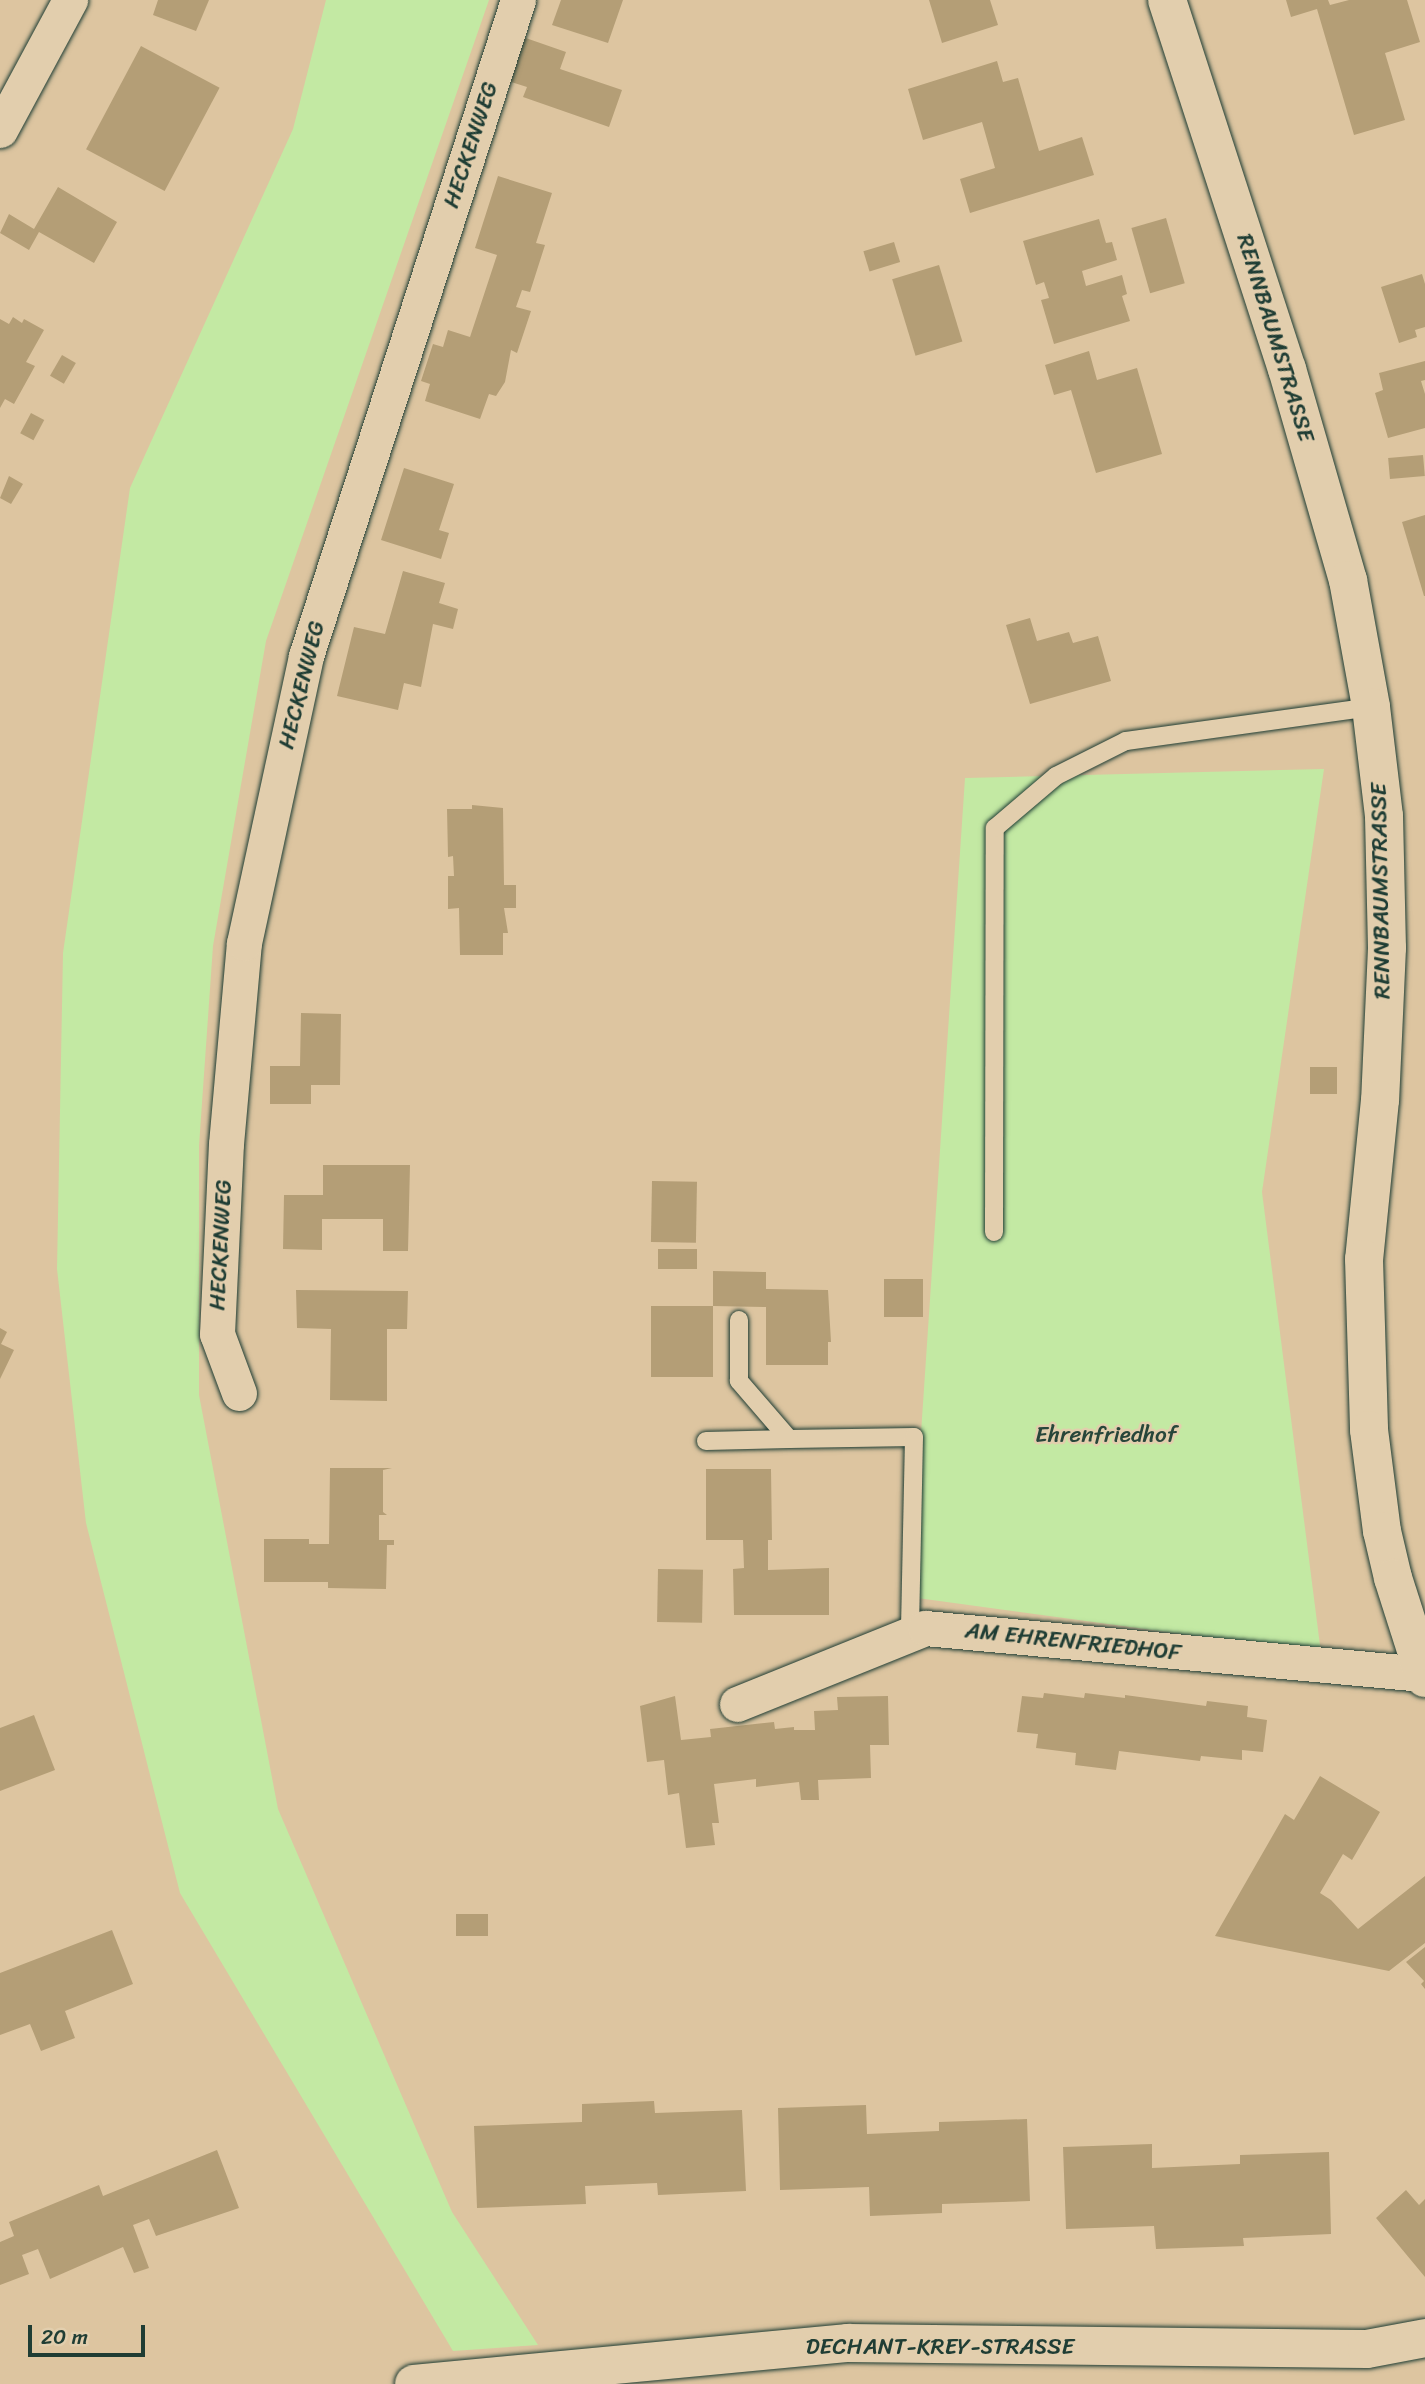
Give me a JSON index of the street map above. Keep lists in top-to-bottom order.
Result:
{
  "streets": {
    "main road": ["RENNBAUMSTRASSE", "DECHANT-KREY-STRASSE"],
    "street": ["HECKENWEG", "AM EHRENFRIEDHOF"]
  },
  "crossings": [
    ["RENNBAUMSTRASSE", "AM EHRENFRIEDHOF"]
  ],
  "parks": ["Ehrenfriedhof"],
  "scale_bar": "20 m"
}
